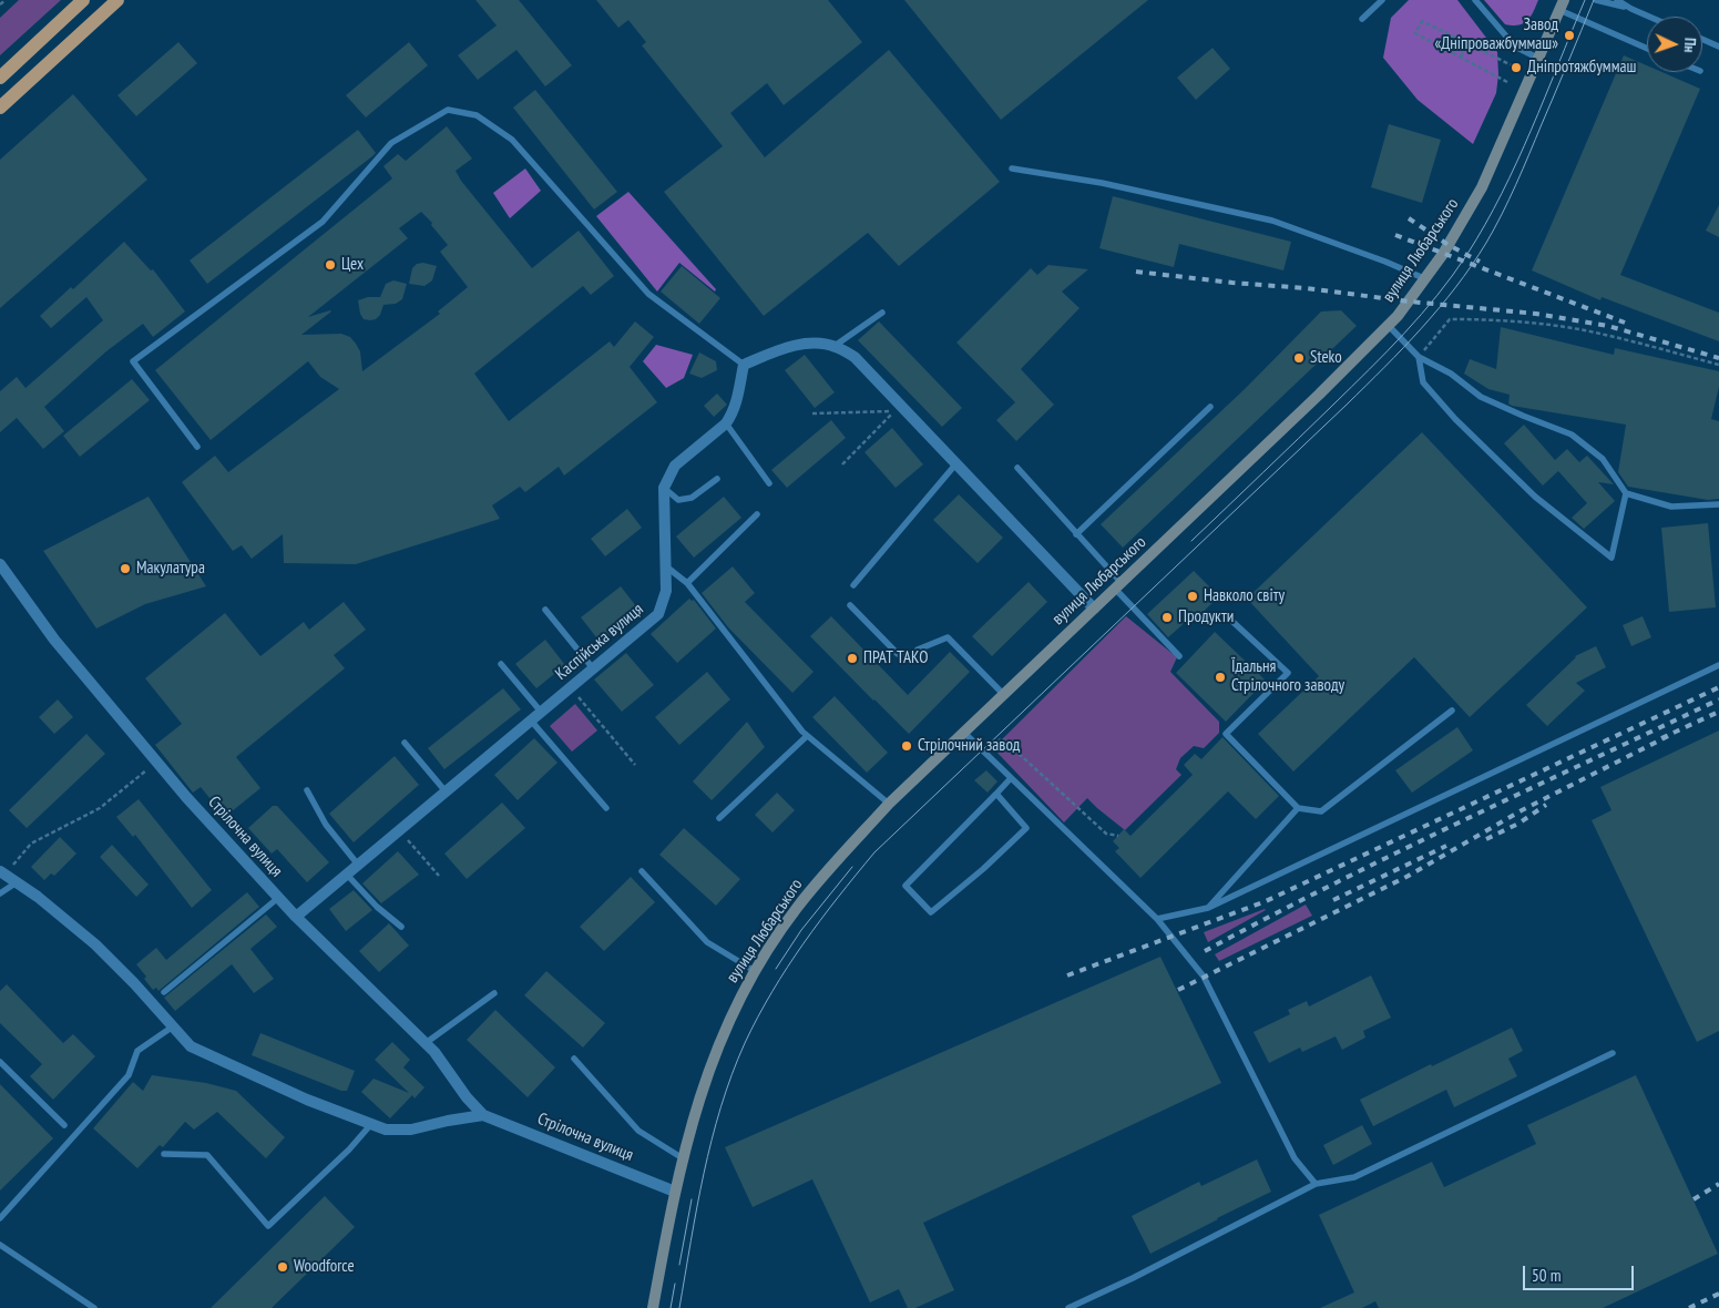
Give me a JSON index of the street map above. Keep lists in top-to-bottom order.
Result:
{
  "streets": {
    "main road": ["вулиця Любарського"],
    "street": ["Каспійська вулиця", "Стрілочна вулиця"]
  },
  "crossings": [
    ["вулиця Любарського", "Стрілочна вулиця"],
    ["Каспійська вулиця", "Стрілочна вулиця"]
  ],
  "places": [
    "Завод «Дніпроважбуммаш»",
    "Дніпротяжбуммаш",
    "Цех",
    "Steko",
    "Макулатура",
    "Навколо світу",
    "Продукти",
    "ПРАТ ТАКО",
    "Їдальня Стрілочного заводу",
    "Стрілочний завод",
    "Woodforce"
  ],
  "scale_bar": "50 m",
  "north": "right"
}
